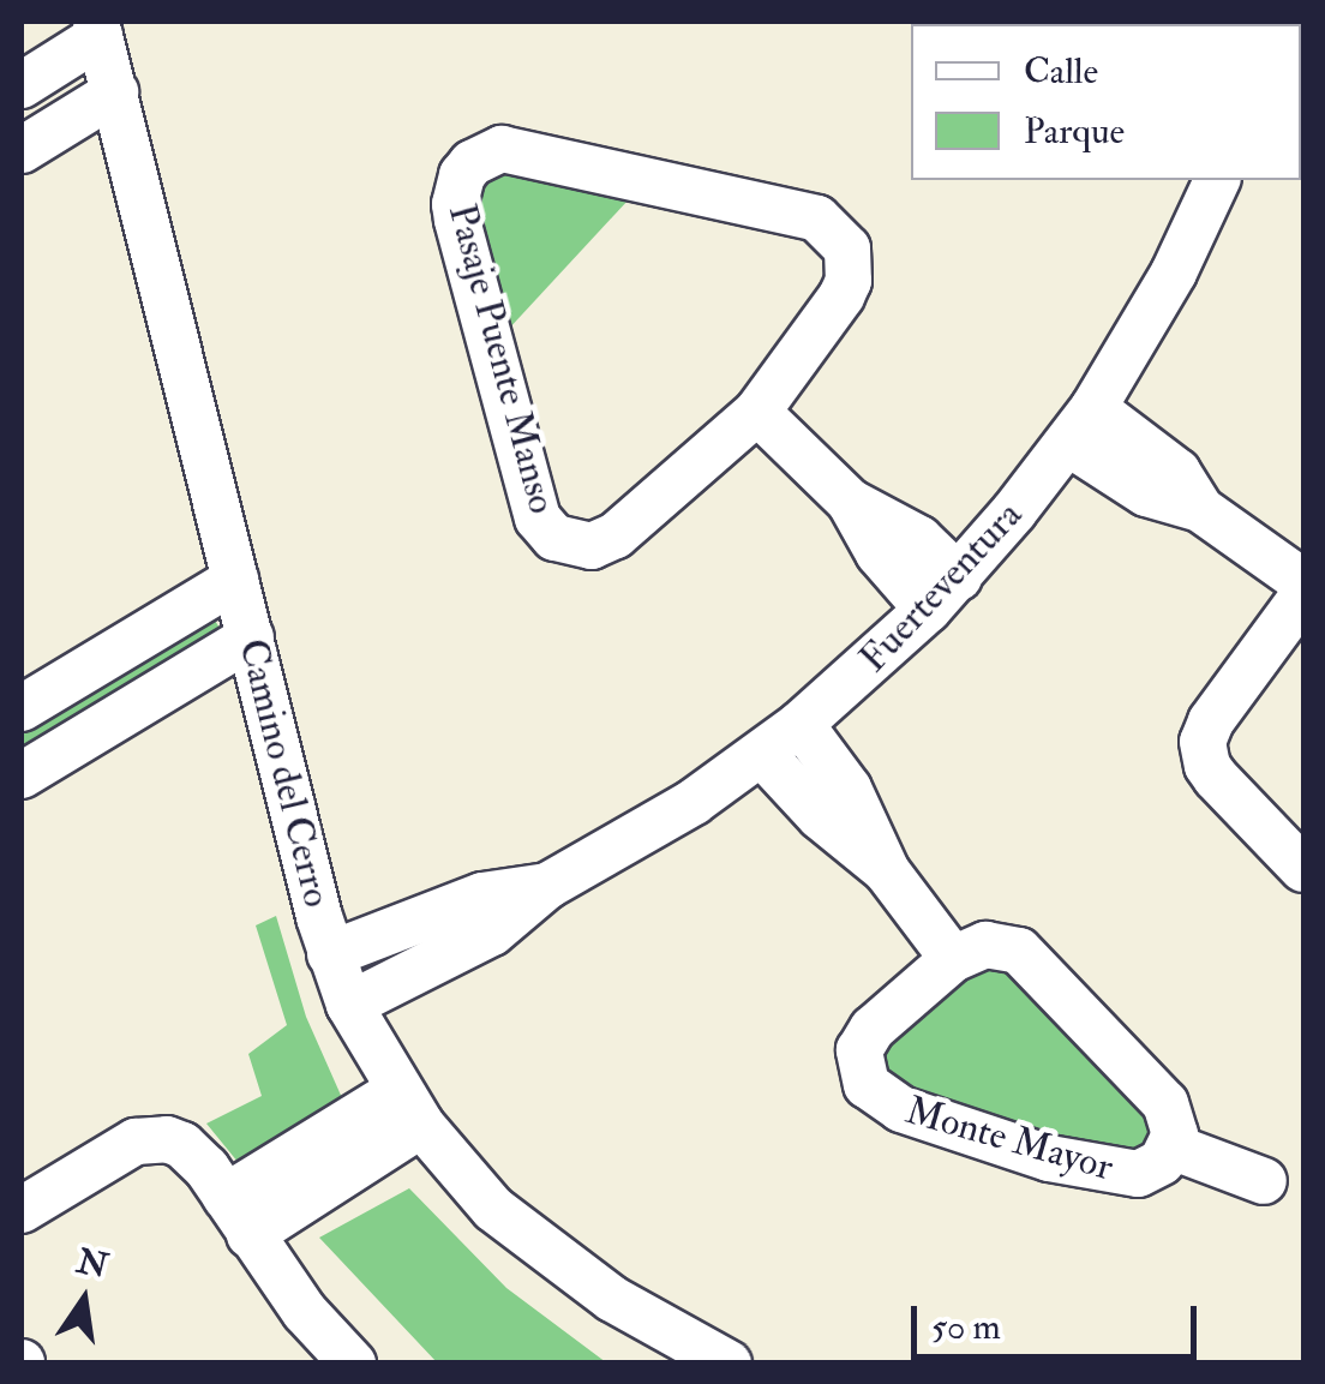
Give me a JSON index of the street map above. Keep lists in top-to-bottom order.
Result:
{
  "streets": {
    "street": [
      "Pasaje Puente Manso",
      "Fuerteventura",
      "Camino del Cerro",
      "Monte Mayor"
    ]
  },
  "crossings": [
    ["Fuerteventura", "Camino del Cerro"]
  ],
  "legend": ["Calle", "Parque"],
  "scale_bar": "50 m",
  "north": "top"
}
